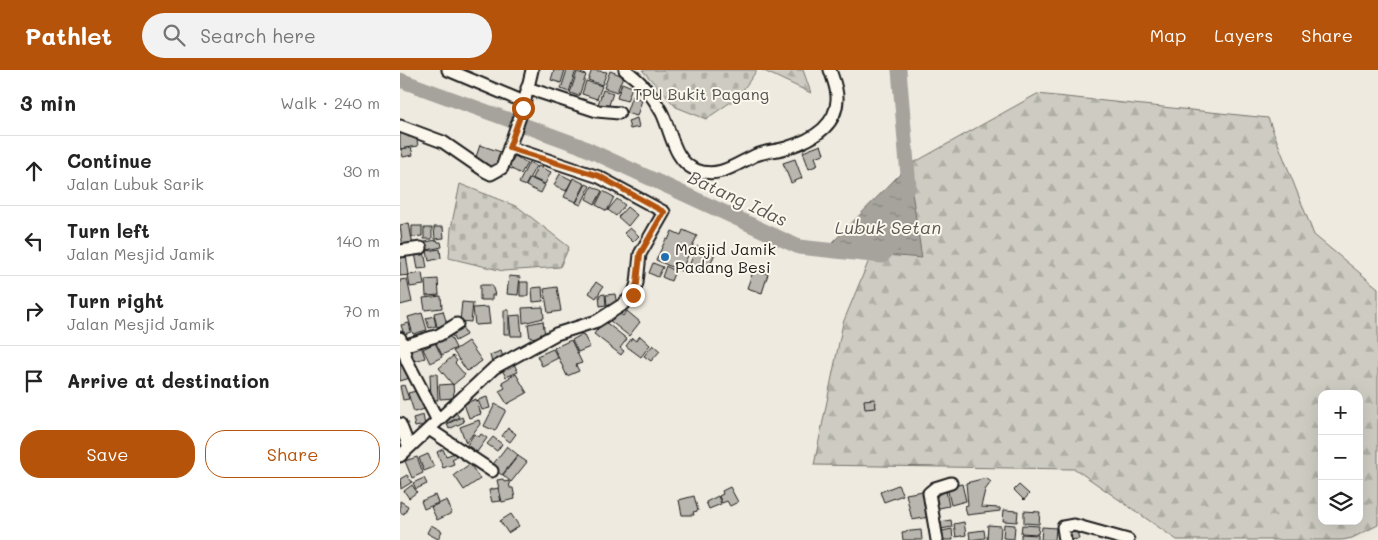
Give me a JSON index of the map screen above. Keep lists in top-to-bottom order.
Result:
{
  "water": ["Batang Idas", "Lubuk Setan"],
  "parks": ["TPU Bukit Pagang"],
  "places": ["Masjid Jamik Padang Besi"],
  "page": {
    "header": "Pathlet",
    "search": "Search here",
    "nav": ["Map", "Layers", "Share"],
    "heading": ["3 min", "Walk · 240 m"],
    "list": [
      ["Continue", "Jalan Lubuk Sarik", "30 m"],
      ["Turn left", "Jalan Mesjid Jamik", "140 m"],
      ["Turn right", "Jalan Mesjid Jamik", "70 m"],
      "Arrive at destination"
    ],
    "map_buttons": ["+", "−"],
    "buttons": ["Save", "Share"]
  }
}
